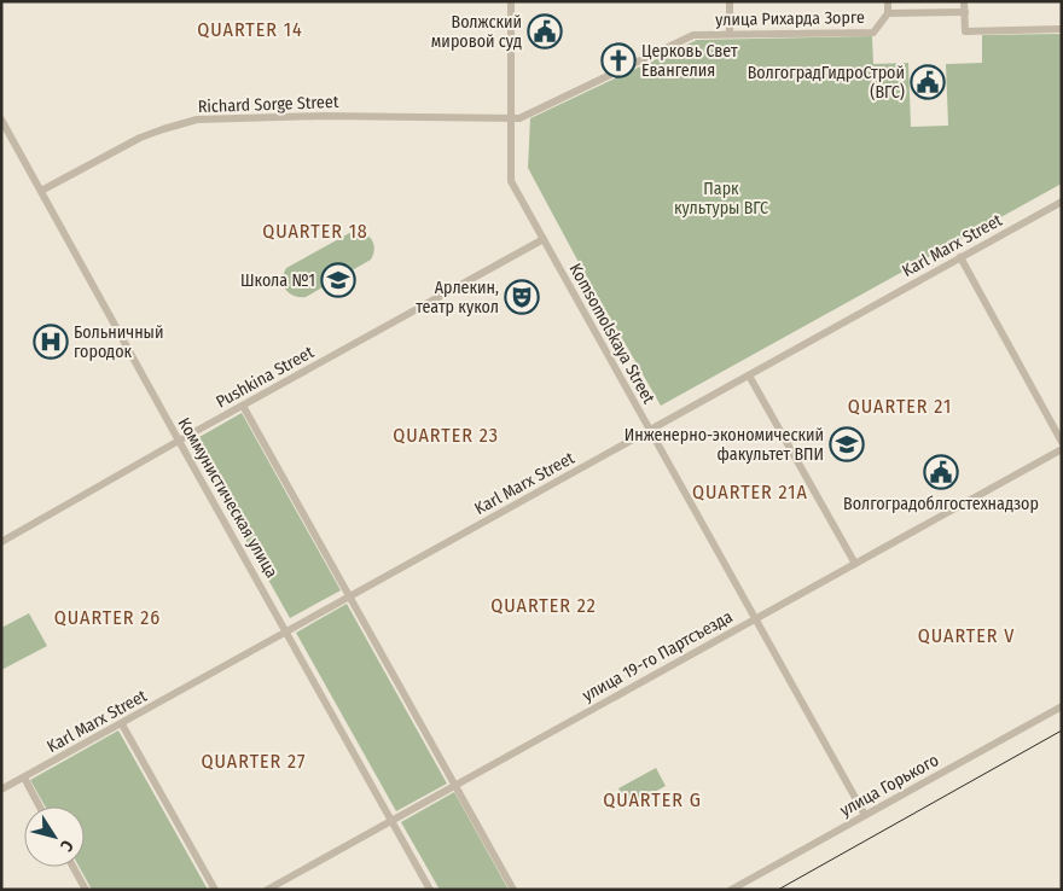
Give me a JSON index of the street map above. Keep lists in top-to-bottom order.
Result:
{
  "streets": {
    "street": [
      "улица Рихарда Зорге",
      "Richard Sorge Street",
      "Karl Marx Street",
      "Komsomolskaya Street",
      "Pushkina Street",
      "Коммунистическая улица",
      "улица 19-го Партсъезда",
      "улица Горького"
    ]
  },
  "crossings": [
    ["улица Рихарда Зорге", "Richard Sorge Street"],
    ["улица Рихарда Зорге", "Komsomolskaya Street"],
    ["Richard Sorge Street", "Komsomolskaya Street"],
    ["Richard Sorge Street", "Коммунистическая улица"],
    ["Karl Marx Street", "Komsomolskaya Street"],
    ["Karl Marx Street", "Коммунистическая улица"],
    ["Komsomolskaya Street", "Pushkina Street"],
    ["Komsomolskaya Street", "улица 19-го Партсъезда"],
    ["Komsomolskaya Street", "улица Горького"],
    ["Pushkina Street", "Коммунистическая улица"],
    ["Коммунистическая улица", "улица 19-го Партсъезда"]
  ],
  "districts": [
    "QUARTER 14",
    "QUARTER 18",
    "QUARTER 21",
    "QUARTER 23",
    "QUARTER 21A",
    "QUARTER 22",
    "QUARTER 26",
    "QUARTER V",
    "QUARTER 27",
    "QUARTER G"
  ],
  "parks": ["Парк культуры ВГС"],
  "places": {
    "public building": ["Волжский мировой суд", "ВолгоградГидроСтрой (ВГС)", "Волгоградоблгостехнадзор"],
    "church": ["Церковь Свет Евангелия"],
    "school or university": ["Школа №1", "Инженерно-экономический факультет ВПИ"],
    "theatre": ["Арлекин, театр кукол"],
    "hospital": ["Больничный городок"]
  },
  "north": "bottom right"
}
